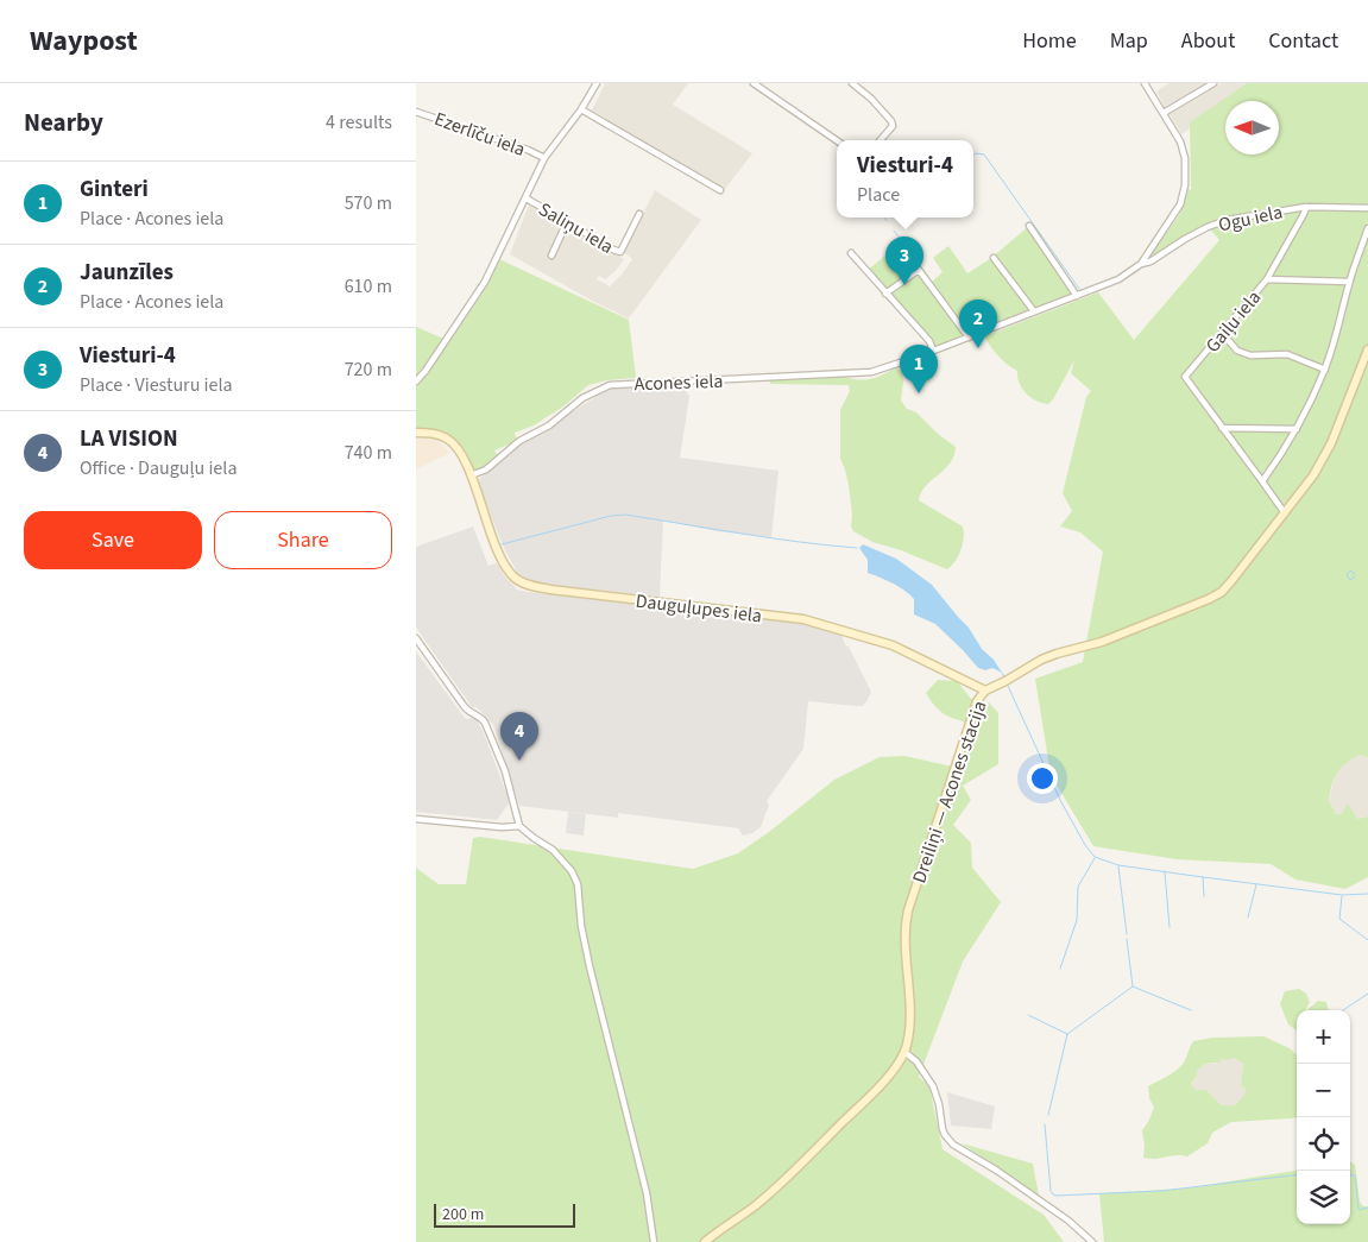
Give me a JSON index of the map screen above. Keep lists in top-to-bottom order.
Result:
{
  "streets": {
    "street": [
      "Ezerlīču iela",
      "Ogu iela",
      "Saliņu iela",
      "Gaiļu iela",
      "Acones iela",
      "Dauguļupes iela",
      "Dreiliņi — Acones stacija"
    ]
  },
  "crossings": [
    ["Ogu iela", "Gaiļu iela"],
    ["Ogu iela", "Acones iela"],
    ["Gaiļu iela", "Dreiliņi — Acones stacija"],
    ["Acones iela", "Dauguļupes iela"],
    ["Dauguļupes iela", "Dreiliņi — Acones stacija"]
  ],
  "scale_bar": "200 m",
  "north": "left",
  "page": {
    "header": "Waypost",
    "nav": [
      "Home",
      "Map",
      "About",
      "Contact"
    ],
    "heading": ["Nearby", "4 results"],
    "popup": ["Viesturi-4", "Place"],
    "list": [
      {
        "mark": "1",
        "name": "Ginteri",
        "note": "Place · Acones iela",
        "value": "570 m"
      },
      {
        "mark": "2",
        "name": "Jaunzīles",
        "note": "Place · Acones iela",
        "value": "610 m"
      },
      {
        "mark": "3",
        "name": "Viesturi-4",
        "note": "Place · Viesturu iela",
        "value": "720 m"
      },
      {
        "mark": "4",
        "name": "LA VISION",
        "note": "Office · Dauguļu iela",
        "value": "740 m"
      }
    ],
    "pins": [
      "3",
      "2",
      "1",
      "4"
    ],
    "buttons": ["Save", "Share"],
    "map_buttons": ["+", "−"],
    "scale": "200 m"
  }
}
